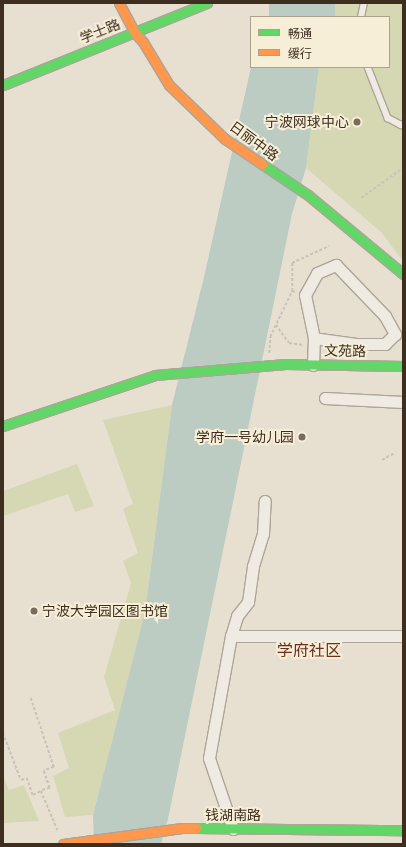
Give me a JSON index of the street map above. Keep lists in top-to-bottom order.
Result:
{
  "streets": {
    "main road": [
      "学士路",
      "日丽中路",
      "文苑路",
      "钱湖南路"
    ]
  },
  "crossings": [
    ["学士路", "日丽中路"]
  ],
  "districts": ["学府社区"],
  "places": ["宁波网球中心", "学府一号幼儿园", "宁波大学园区图书馆"],
  "legend": ["畅通", "缓行"]
}
